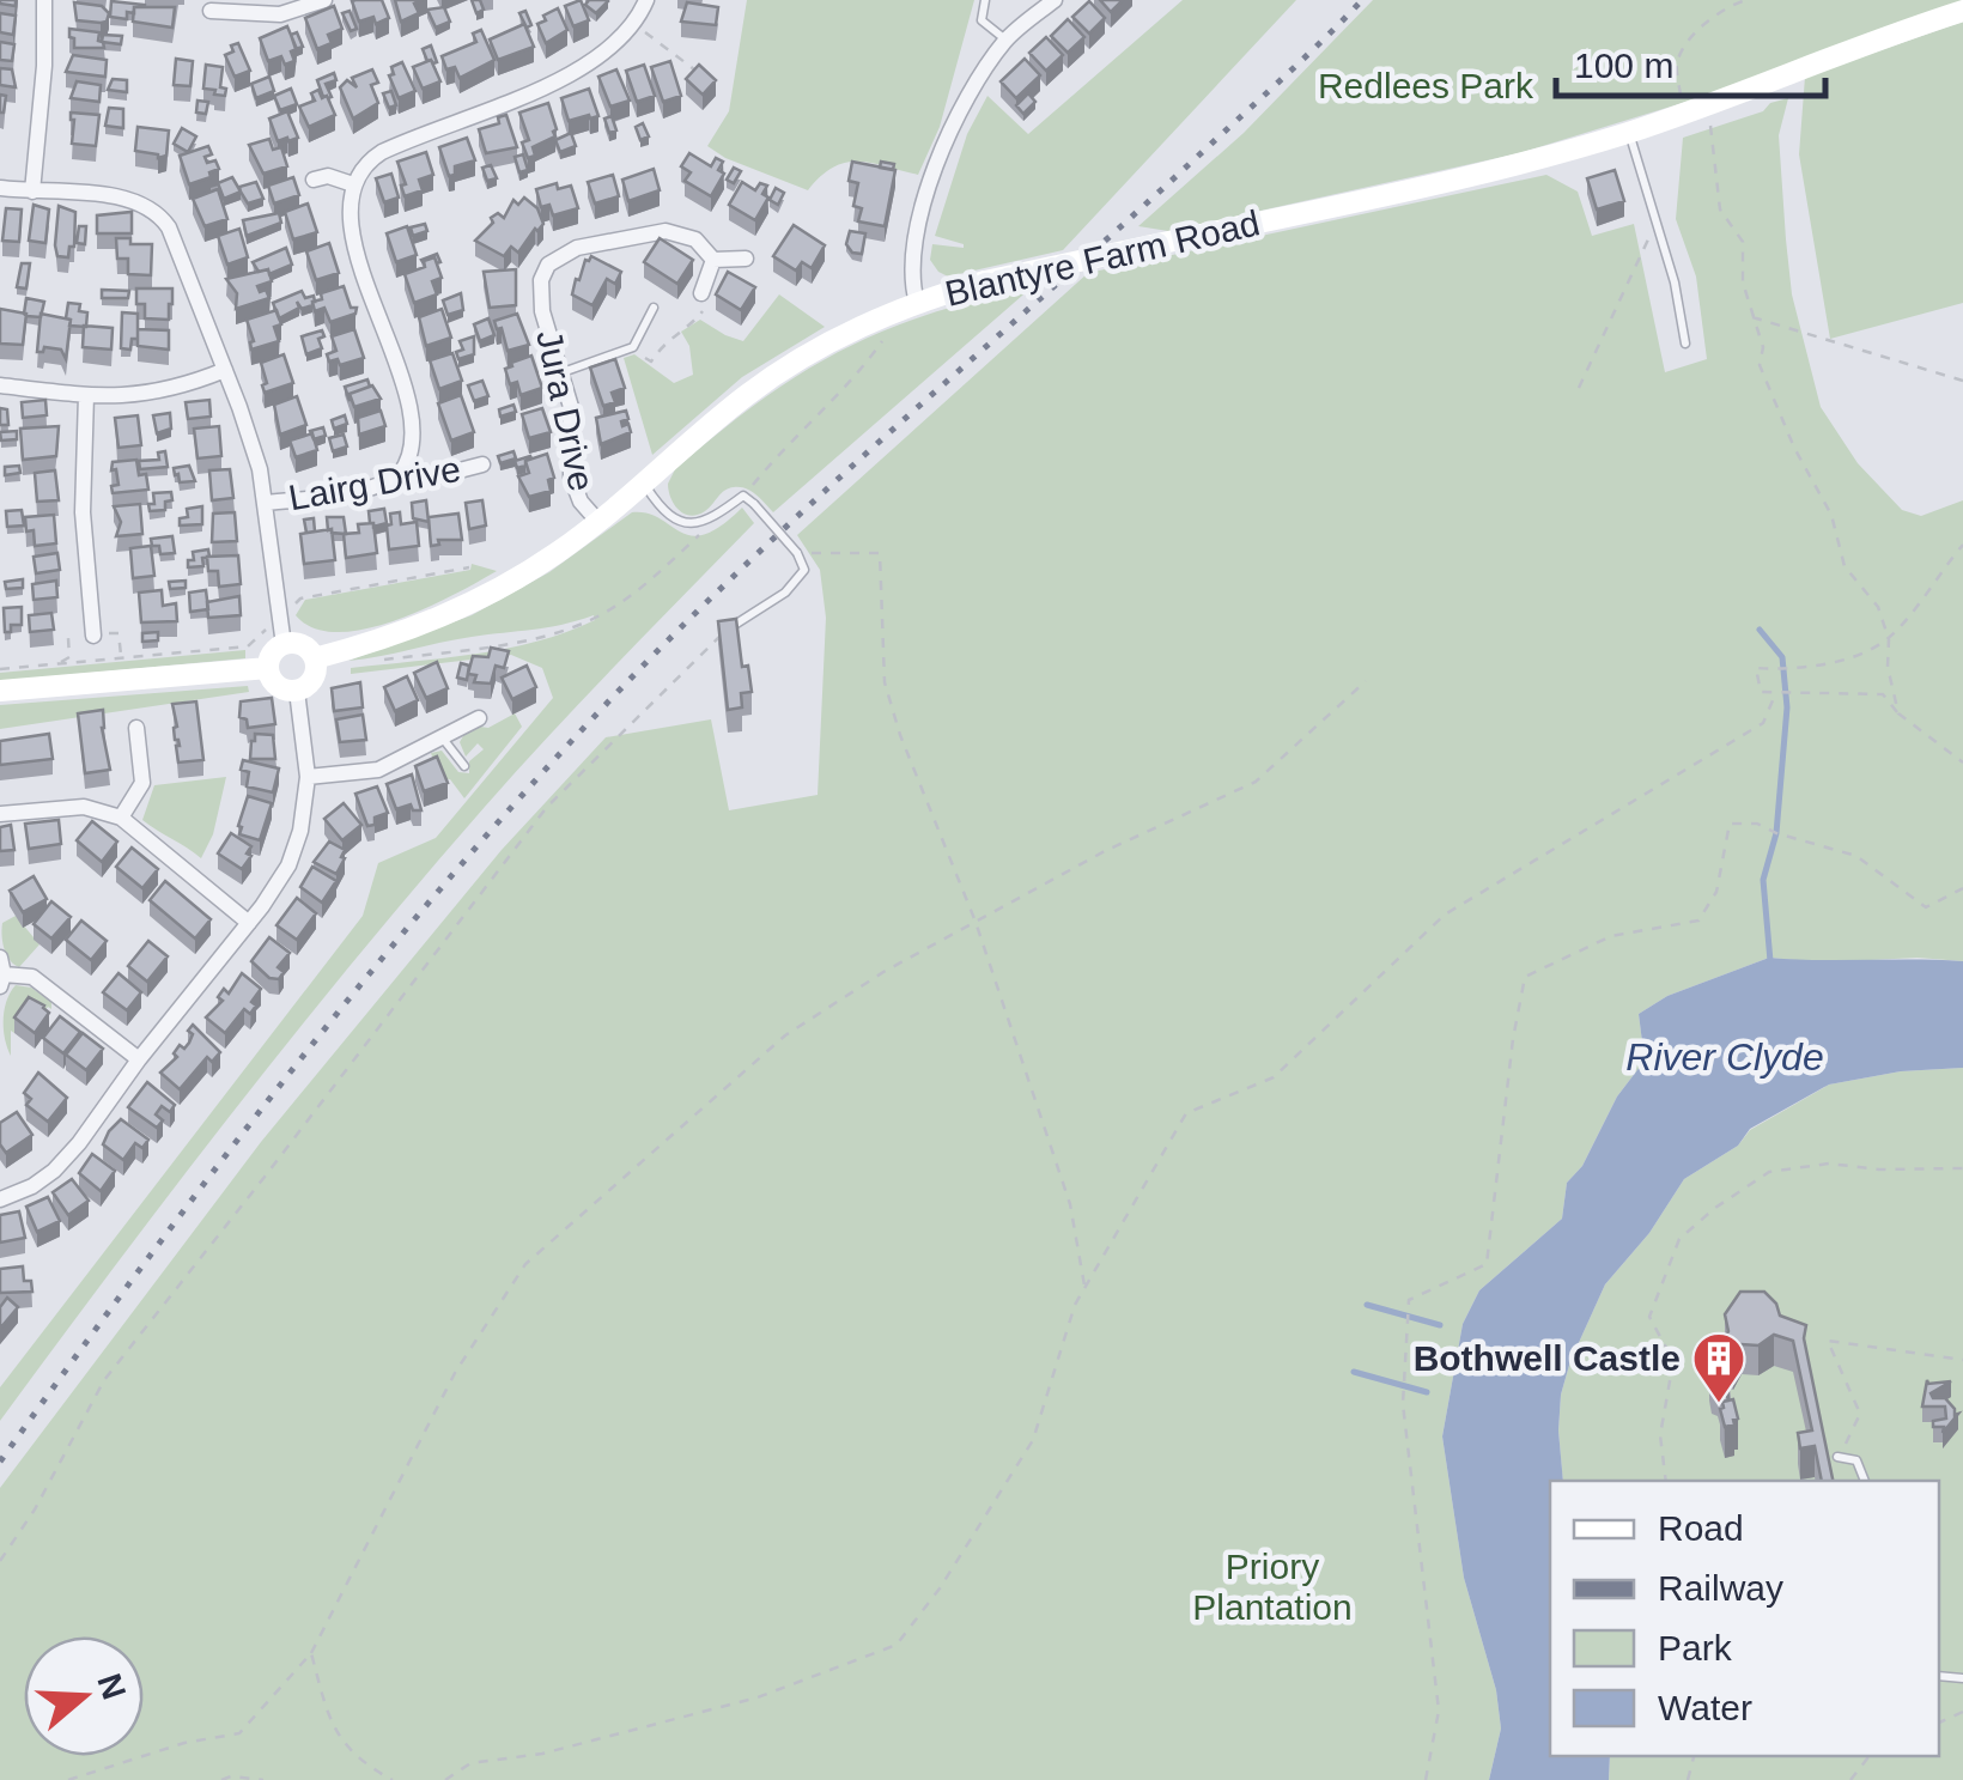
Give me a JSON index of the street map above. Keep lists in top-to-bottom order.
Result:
{
  "streets": {
    "main road": ["Blantyre Farm Road"],
    "street": ["Jura Drive", "Lairg Drive"]
  },
  "crossings": [
    ["Blantyre Farm Road", "Jura Drive"]
  ],
  "water": ["River Clyde"],
  "parks": ["Redlees Park", "Priory Plantation"],
  "places": {
    "building": ["Bothwell Castle"]
  },
  "legend": [
    "Road",
    "Railway",
    "Park",
    "Water"
  ],
  "scale_bar": "100 m",
  "north": "right"
}
